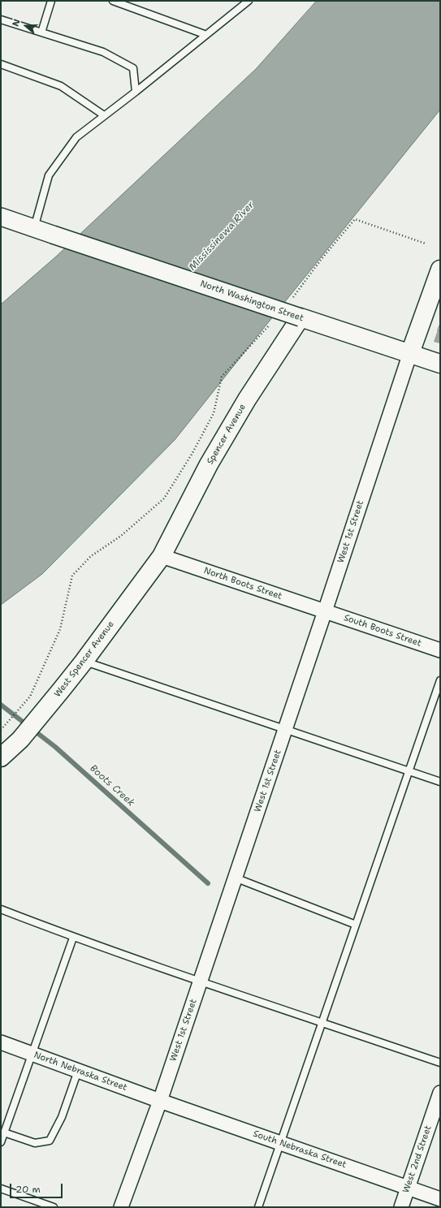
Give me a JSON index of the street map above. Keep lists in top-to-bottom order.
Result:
{
  "streets": {
    "main road": ["North Washington Street", "Spencer Avenue", "West Spencer Avenue"],
    "street": [
      "West 1st Street",
      "North Boots Street",
      "South Boots Street",
      "North Nebraska Street",
      "South Nebraska Street",
      "West 2nd Street"
    ]
  },
  "crossings": [
    ["North Washington Street", "Spencer Avenue"],
    ["North Washington Street", "West 1st Street"],
    ["Spencer Avenue", "North Boots Street"],
    ["Spencer Avenue", "West Spencer Avenue"],
    ["West 1st Street", "North Boots Street"],
    ["West 1st Street", "South Boots Street"],
    ["West 1st Street", "North Nebraska Street"],
    ["West 1st Street", "South Nebraska Street"],
    ["North Boots Street", "South Boots Street"],
    ["North Boots Street", "West Spencer Avenue"],
    ["North Nebraska Street", "South Nebraska Street"],
    ["South Nebraska Street", "West 2nd Street"]
  ],
  "water": ["Mississinewa River", "Boots Creek"],
  "scale_bar": "20 m",
  "north": "left"
}
